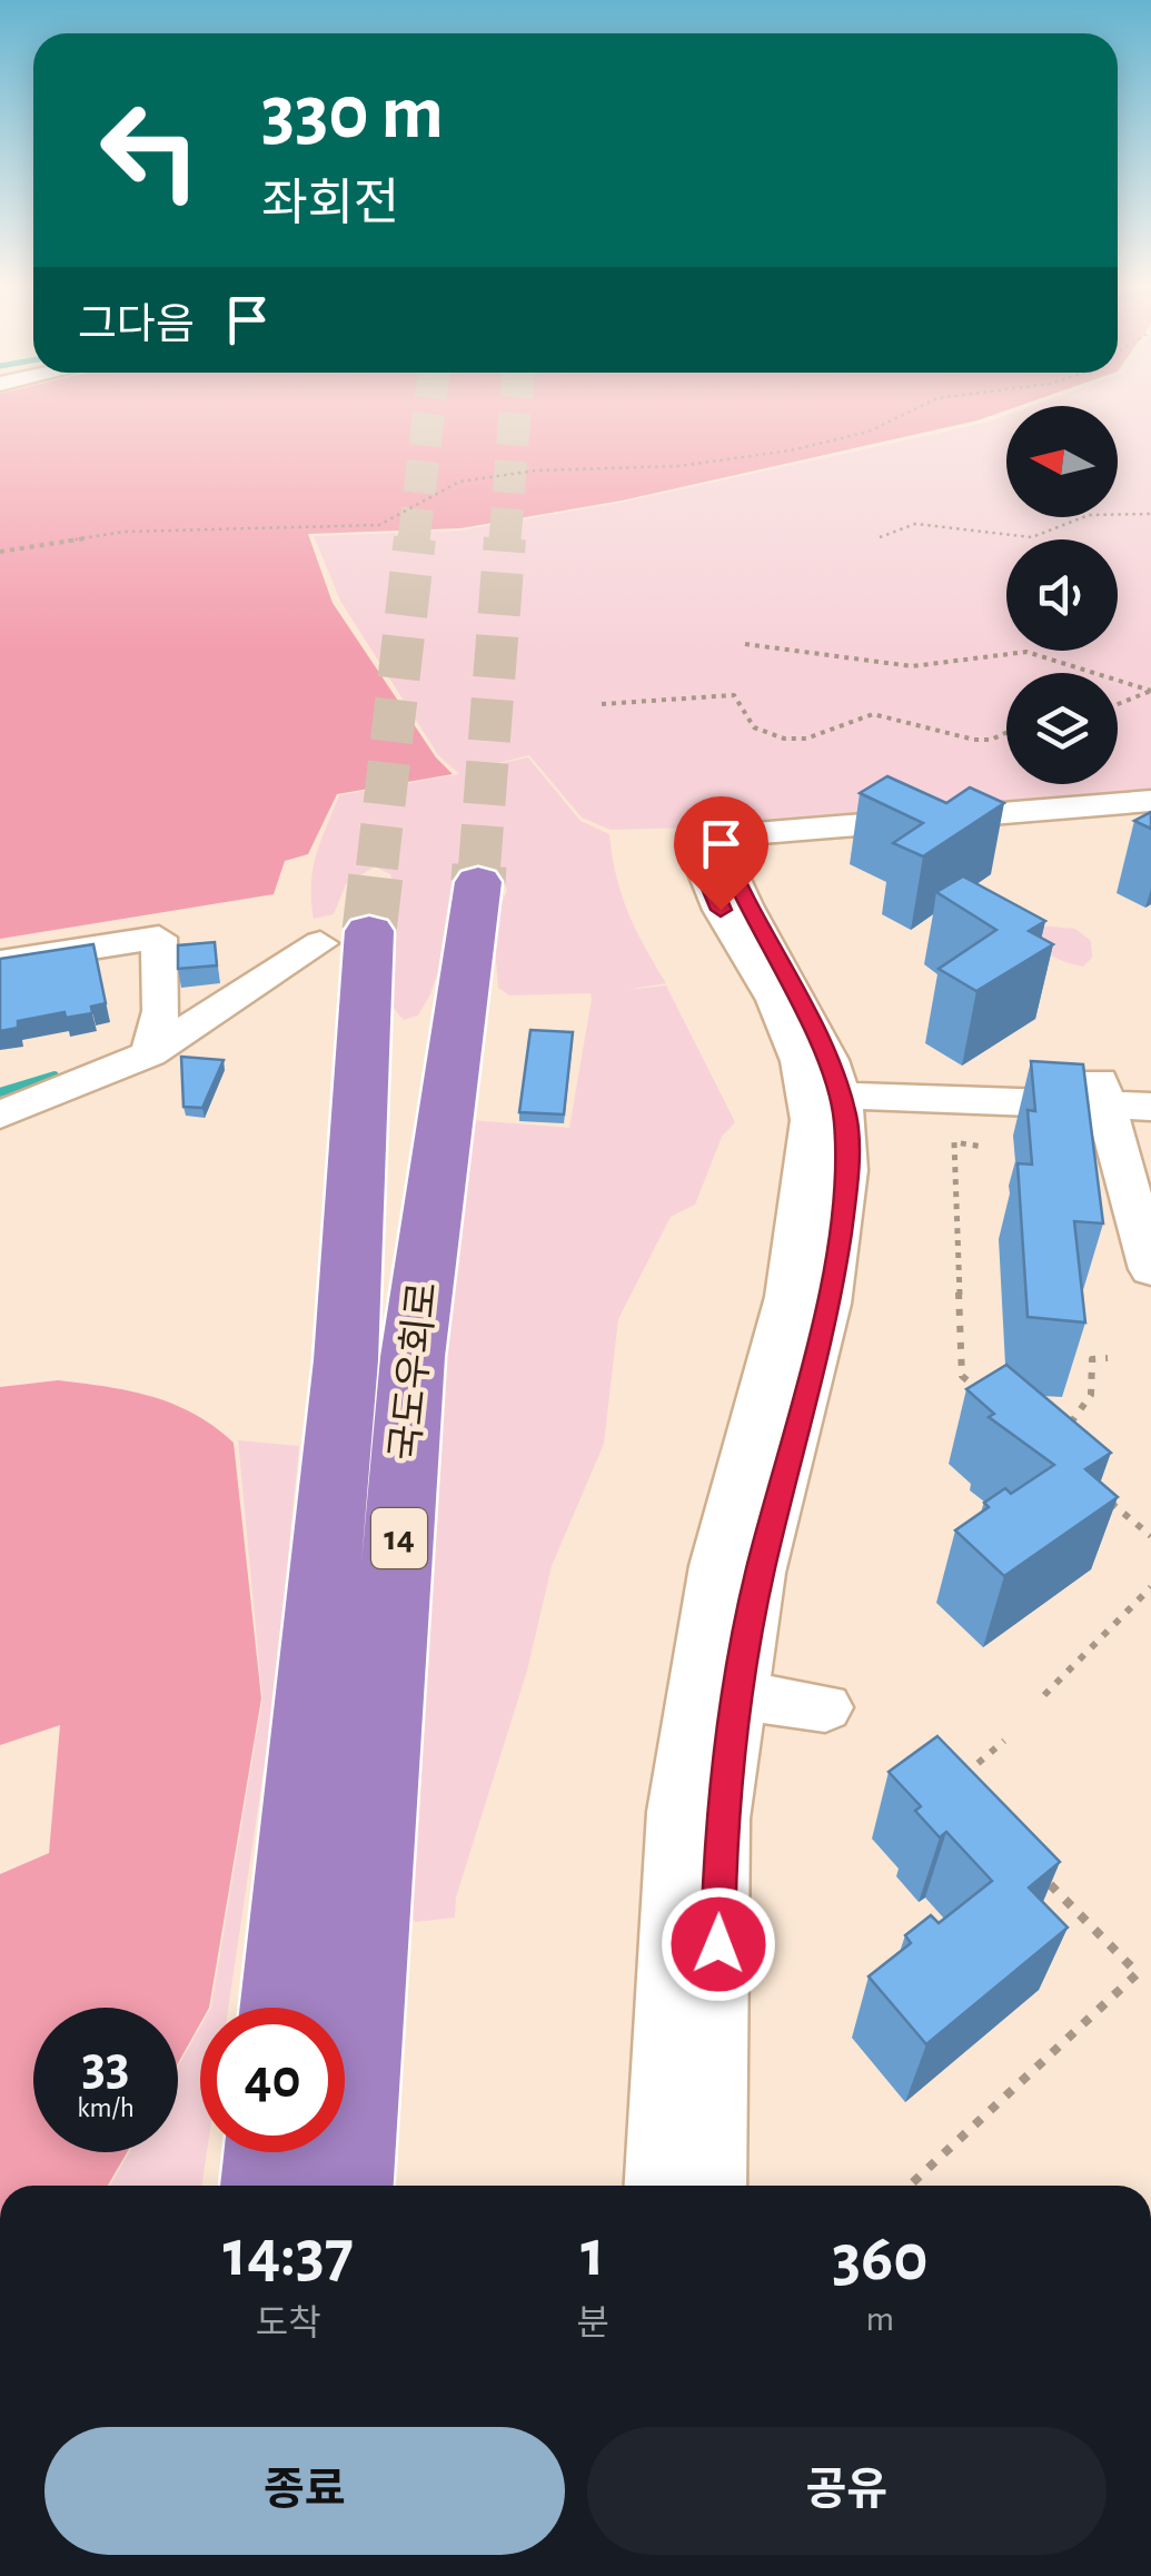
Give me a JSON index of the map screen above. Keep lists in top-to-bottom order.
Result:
{
  "streets": {
    "highway": ["국도우회로", "14"]
  },
  "north": "left",
  "page": {
    "turn": ["330 m", "좌회전"],
    "then": "그다음",
    "speed": "33 km/h",
    "limit": "40",
    "eta": [
      "14:37",
      "도착",
      "1",
      "분",
      "360",
      "m"
    ],
    "buttons": ["종료", "공유"]
  }
}
